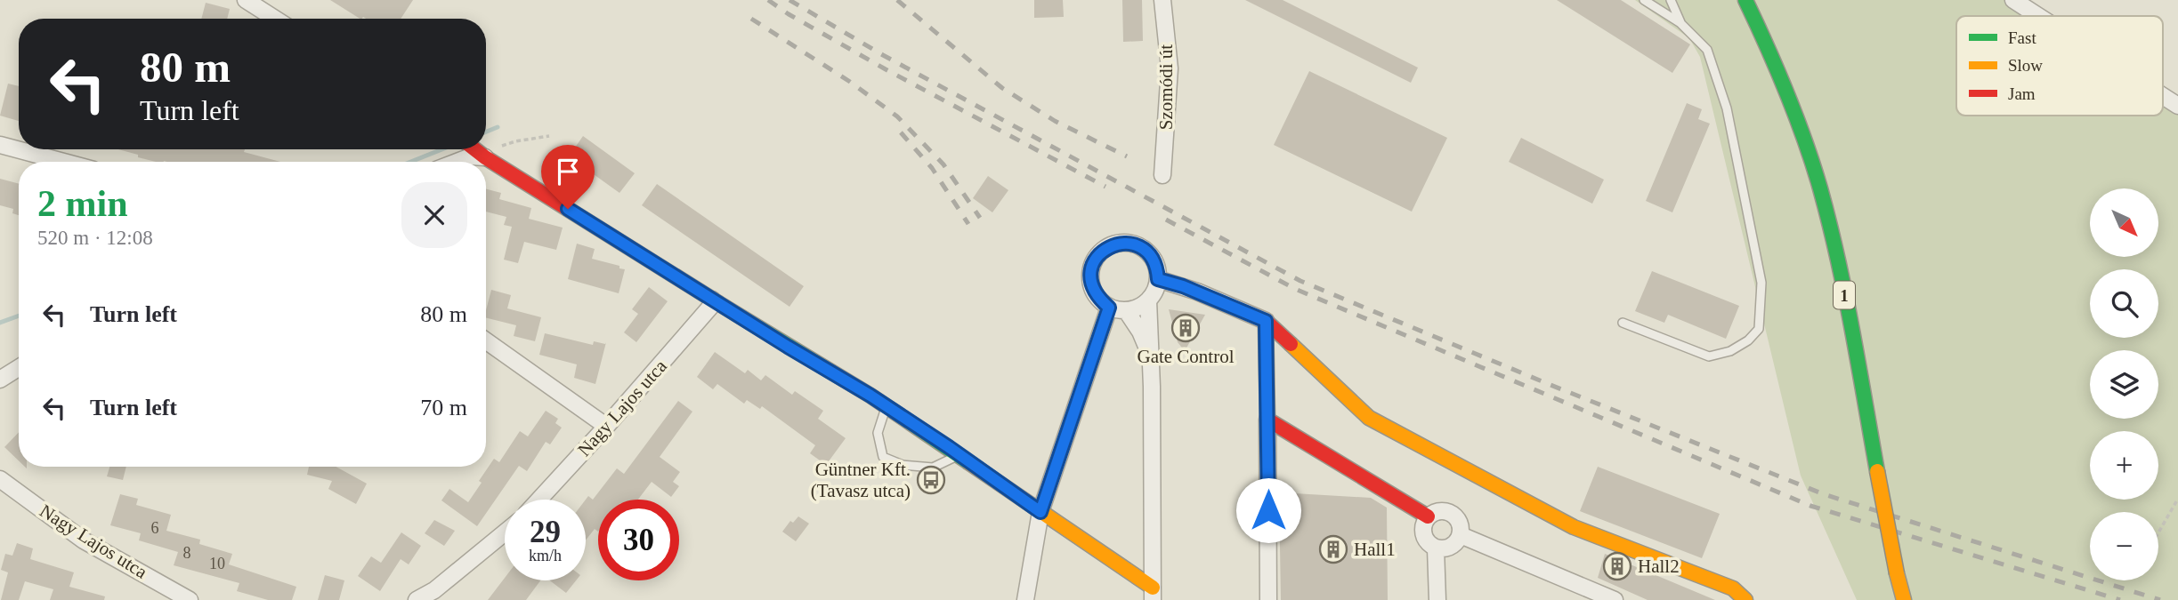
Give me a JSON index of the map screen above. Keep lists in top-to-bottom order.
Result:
{
  "streets": {
    "street": ["Szomódi út", "1", "Nagy Lajos utca"]
  },
  "places": {
    "building": ["Gate Control", "Hall1", "Hall2"],
    "bus stop": ["Güntner Kft. (Tavasz utca)"]
  },
  "house_numbers": ["6", "8", "10"],
  "legend": ["Fast", "Slow", "Jam"],
  "north": "bottom right",
  "page": {
    "turn": ["80 m", "Turn left"],
    "heading": ["2 min", "520 m · 12:08"],
    "map_buttons": ["+", "−"],
    "list": [
      {
        "name": "Turn left",
        "value": "80 m"
      },
      {
        "name": "Turn left",
        "value": "70 m"
      }
    ],
    "speed": "29 km/h",
    "limit": "30"
  }
}
